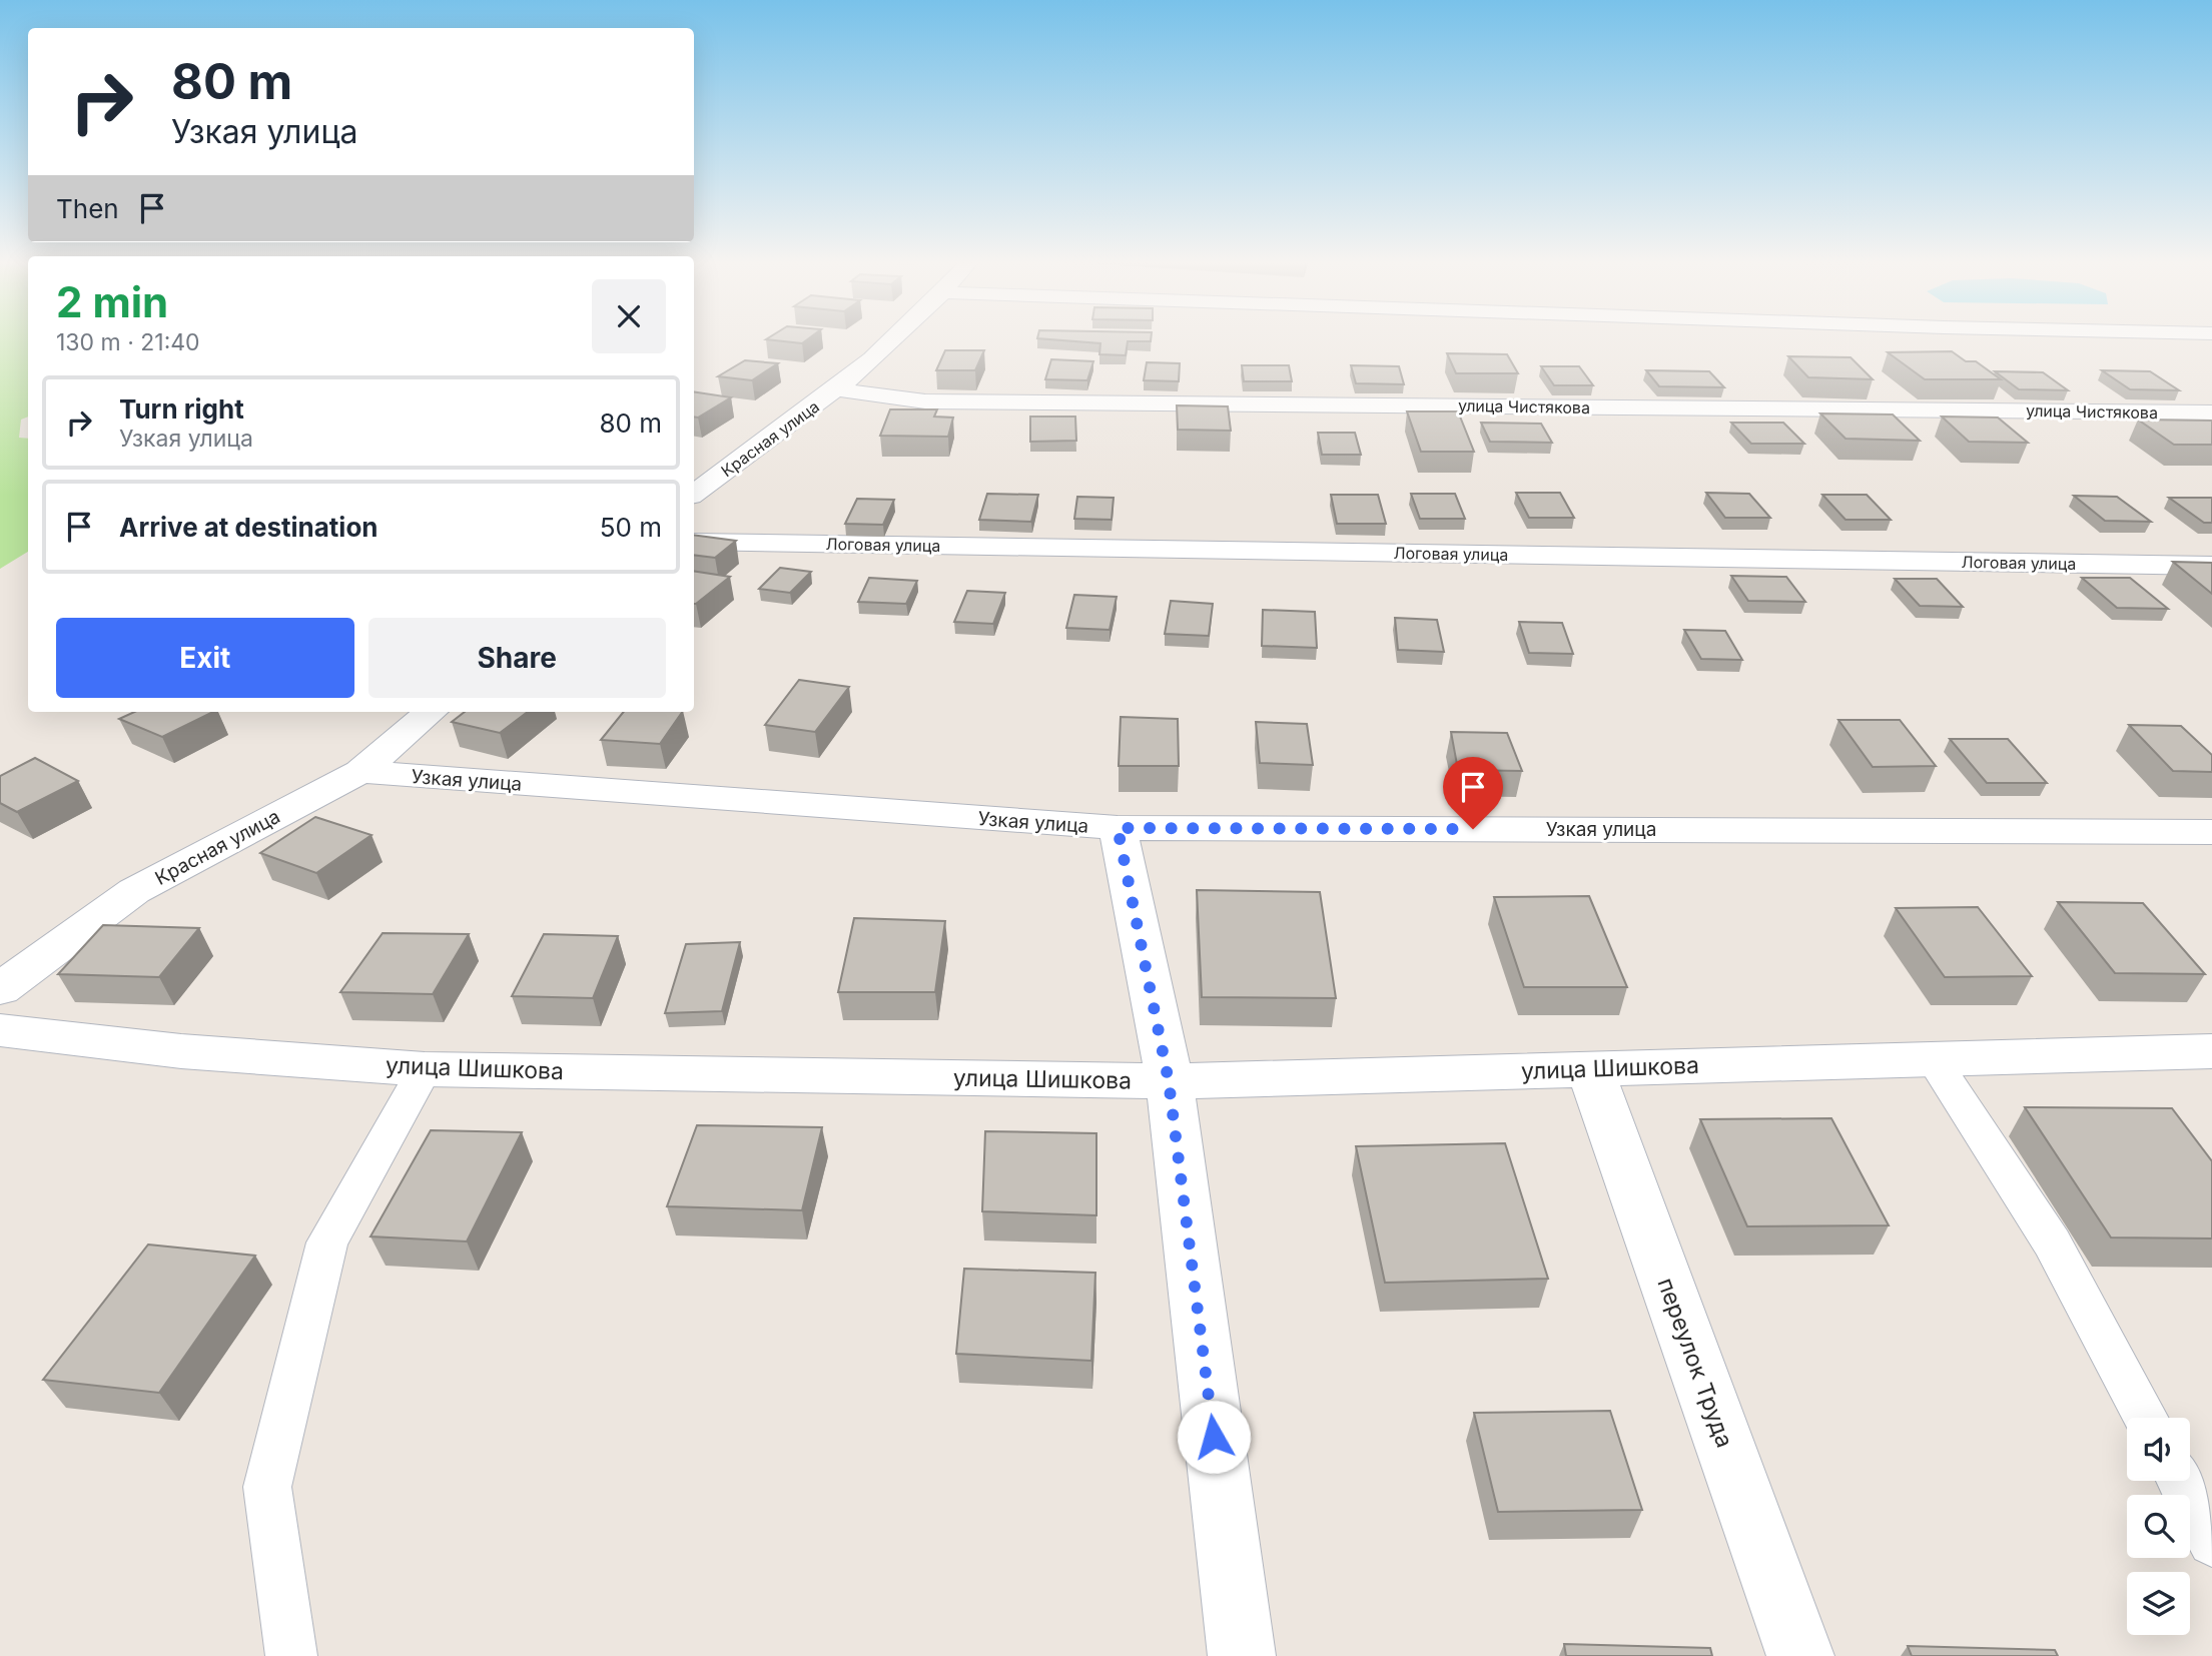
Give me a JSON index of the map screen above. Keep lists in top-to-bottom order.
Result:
{
  "streets": {
    "street": [
      "улица Чистякова",
      "Красная улица",
      "Логовая улица",
      "Узкая улица",
      "улица Шишкова",
      "переулок Труда"
    ]
  },
  "crossings": [
    ["улица Чистякова", "Красная улица"],
    ["Красная улица", "Узкая улица"],
    ["улица Шишкова", "переулок Труда"]
  ],
  "page": {
    "turn": ["80 m", "Узкая улица"],
    "then": "Then",
    "heading": ["2 min", "130 m · 21:40"],
    "list": [
      {
        "name": "Turn right",
        "note": "Узкая улица",
        "value": "80 m"
      },
      {
        "name": "Arrive at destination",
        "value": "50 m"
      }
    ],
    "buttons": ["Exit", "Share"]
  }
}
